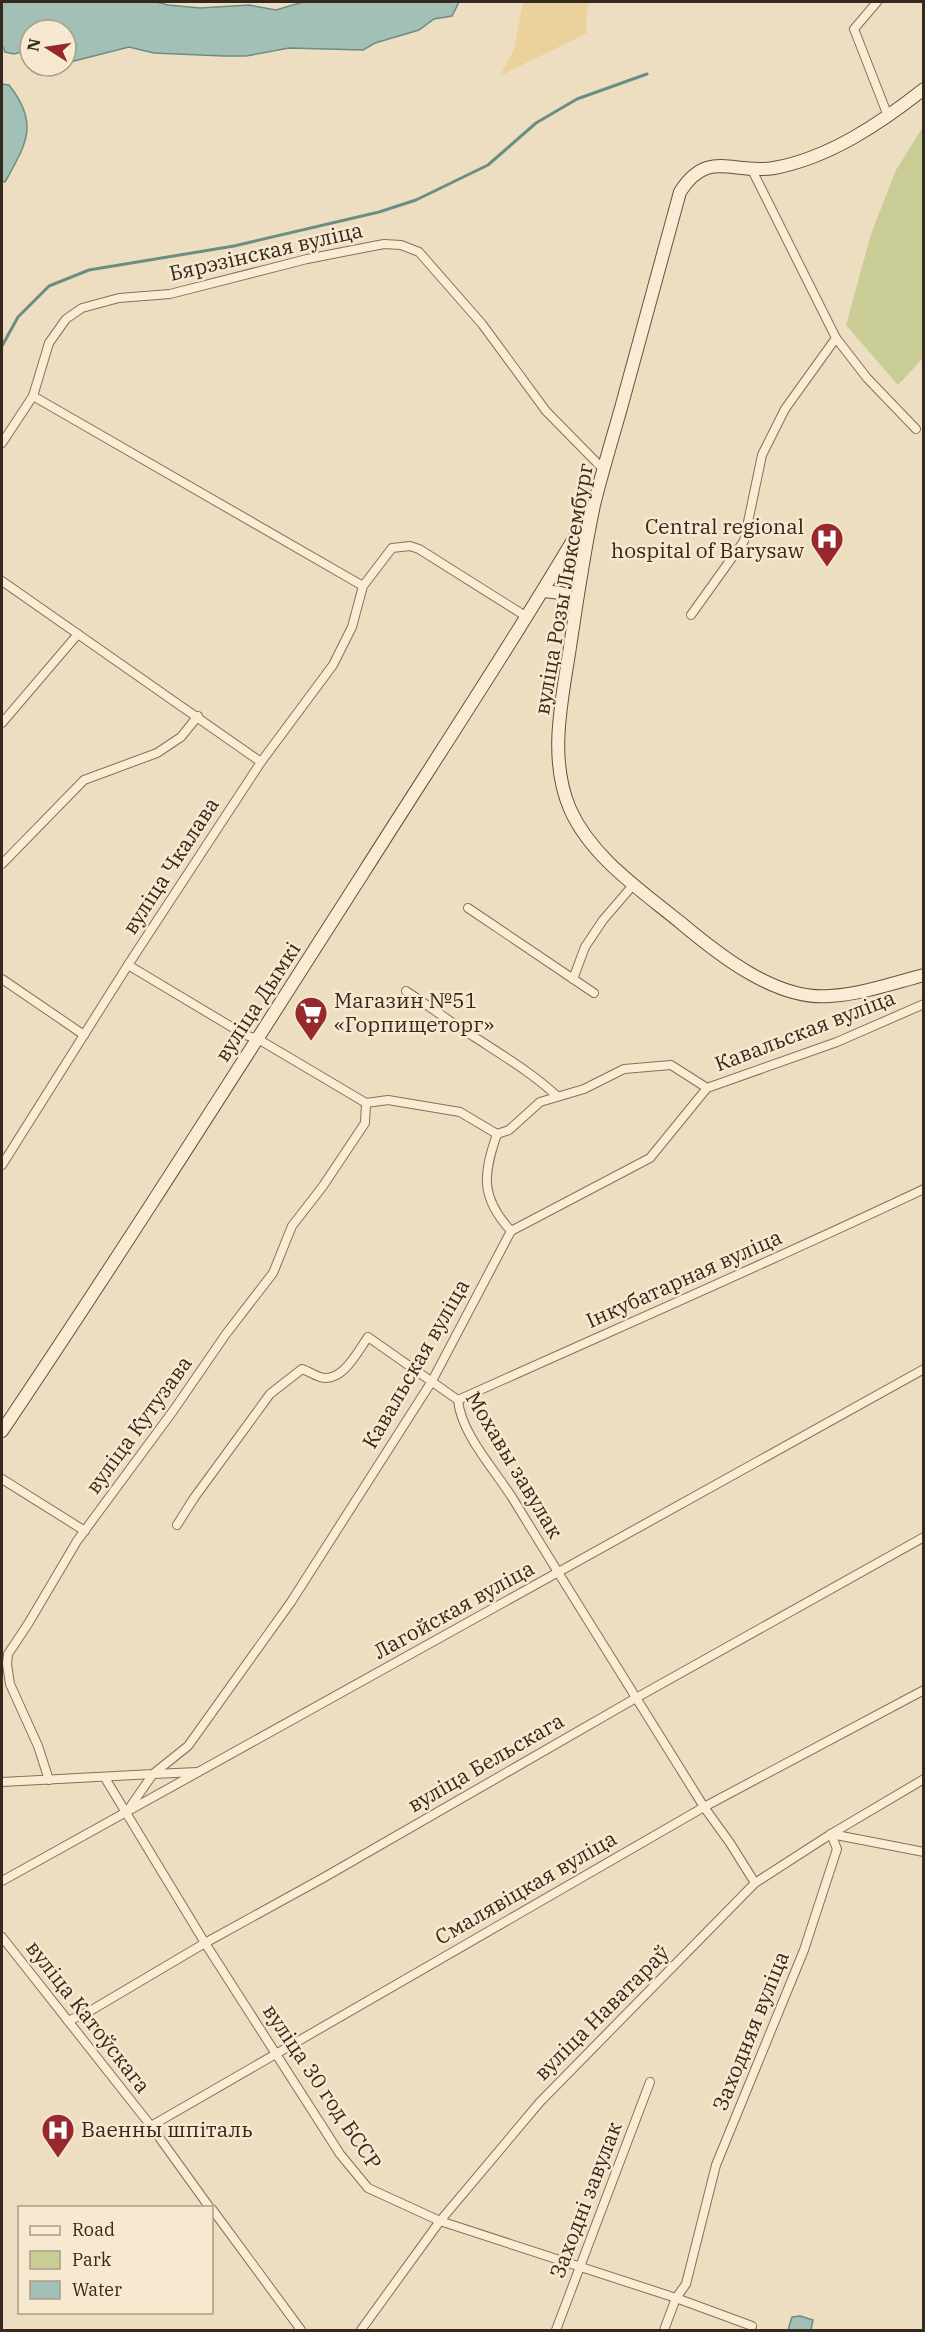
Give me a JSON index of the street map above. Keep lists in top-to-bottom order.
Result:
{
  "streets": {
    "main road": ["вуліца Розы Люксембург", "вуліца Дымкі"],
    "street": [
      "Бярэзінская вуліца",
      "вуліца Чкалава",
      "Кавальская вуліца",
      "Інкубатарная вуліца",
      "вуліца Кутузава",
      "Мохавы завулак",
      "Лагойская вуліца",
      "вуліца Бельскага",
      "Смалявіцкая вуліца",
      "вуліца Наватараў",
      "вуліца Катоўскага",
      "Заходняя вуліца",
      "вуліца 30 год БССР",
      "Заходні завулак"
    ]
  },
  "crossings": [
    ["Бярэзінская вуліца", "вуліца Розы Люксембург"],
    ["вуліца Розы Люксембург", "вуліца Дымкі"],
    ["Кавальская вуліца", "Мохавы завулак"],
    ["Кавальская вуліца", "Лагойская вуліца"],
    ["Кавальская вуліца", "вуліца 30 год БССР"],
    ["Інкубатарная вуліца", "Мохавы завулак"],
    ["Мохавы завулак", "Лагойская вуліца"],
    ["Мохавы завулак", "вуліца Бельскага"],
    ["Мохавы завулак", "Смалявіцкая вуліца"],
    ["Мохавы завулак", "вуліца Наватараў"],
    ["Лагойская вуліца", "вуліца 30 год БССР"],
    ["вуліца Бельскага", "вуліца Катоўскага"],
    ["вуліца Бельскага", "вуліца 30 год БССР"],
    ["Смалявіцкая вуліца", "вуліца Катоўскага"],
    ["Смалявіцкая вуліца", "вуліца 30 год БССР"],
    ["вуліца Наватараў", "Заходняя вуліца"],
    ["вуліца Наватараў", "вуліца 30 год БССР"],
    ["Заходняя вуліца", "вуліца 30 год БССР"],
    ["вуліца 30 год БССР", "Заходні завулак"]
  ],
  "places": {
    "hospital": ["Central regional hospital of Barysaw", "Ваенны шпіталь"],
    "supermarket": ["Магазин №51 «Горпищеторг»"]
  },
  "legend": ["Road", "Park", "Water"],
  "north": "left"
}
